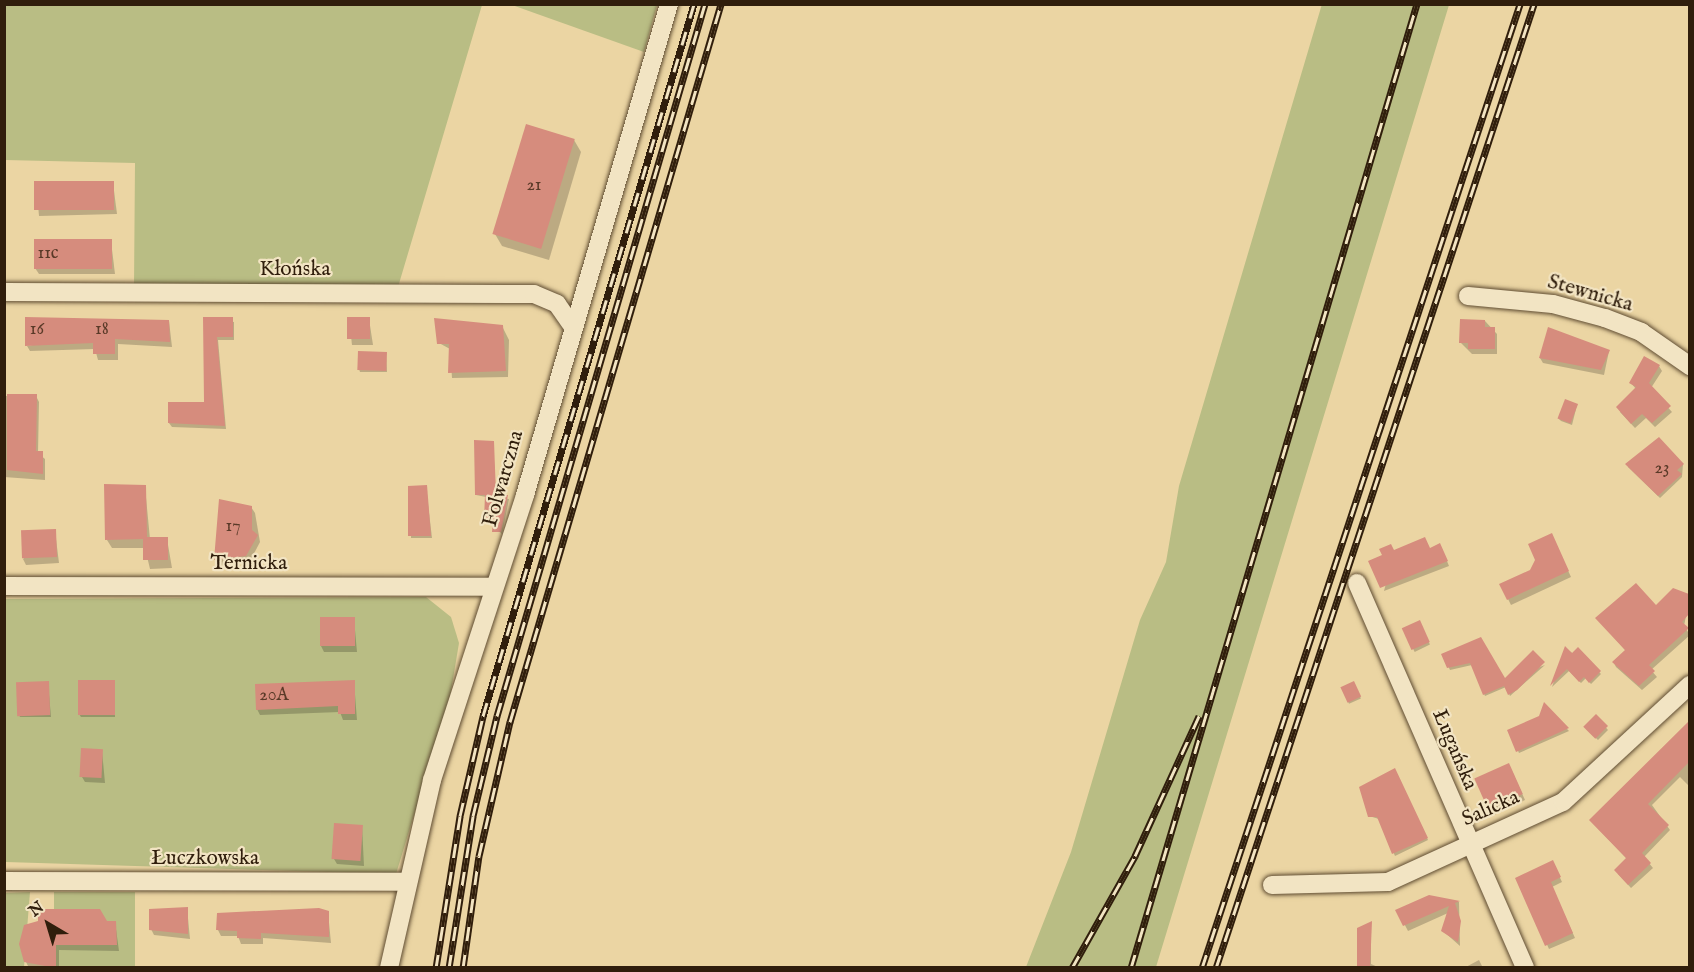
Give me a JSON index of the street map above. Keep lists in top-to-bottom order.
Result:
{
  "streets": {
    "street": [
      "Kłońska",
      "Stewnicka",
      "Folwarczna",
      "Ternicka",
      "Ługańska",
      "Salicka",
      "Łuczkowska"
    ]
  },
  "crossings": [
    ["Kłońska", "Folwarczna"],
    ["Folwarczna", "Ternicka"],
    ["Folwarczna", "Łuczkowska"],
    ["Ługańska", "Salicka"]
  ],
  "house_numbers": [
    "21",
    "11c",
    "16",
    "18",
    "23",
    "17",
    "20A"
  ],
  "north": "top left"
}
